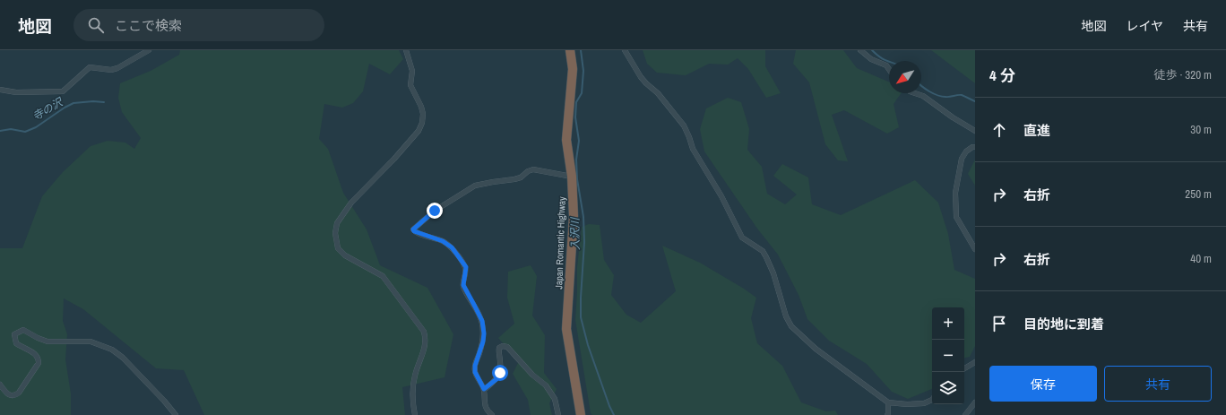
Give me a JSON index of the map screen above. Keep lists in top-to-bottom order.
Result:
{
  "streets": {
    "highway": ["Japan Romantic Highway"]
  },
  "water": ["寺の沢", "入沢川"],
  "north": "bottom left",
  "page": {
    "header": "地図",
    "search": "ここで検索",
    "nav": ["地図", "レイヤ", "共有"],
    "heading": ["4 分", "徒歩 · 320 m"],
    "list": [
      ["直進", "30 m"],
      ["右折", "250 m"],
      ["右折", "40 m"],
      "目的地に到着"
    ],
    "map_buttons": ["+", "−"],
    "buttons": ["保存", "共有"]
  }
}
